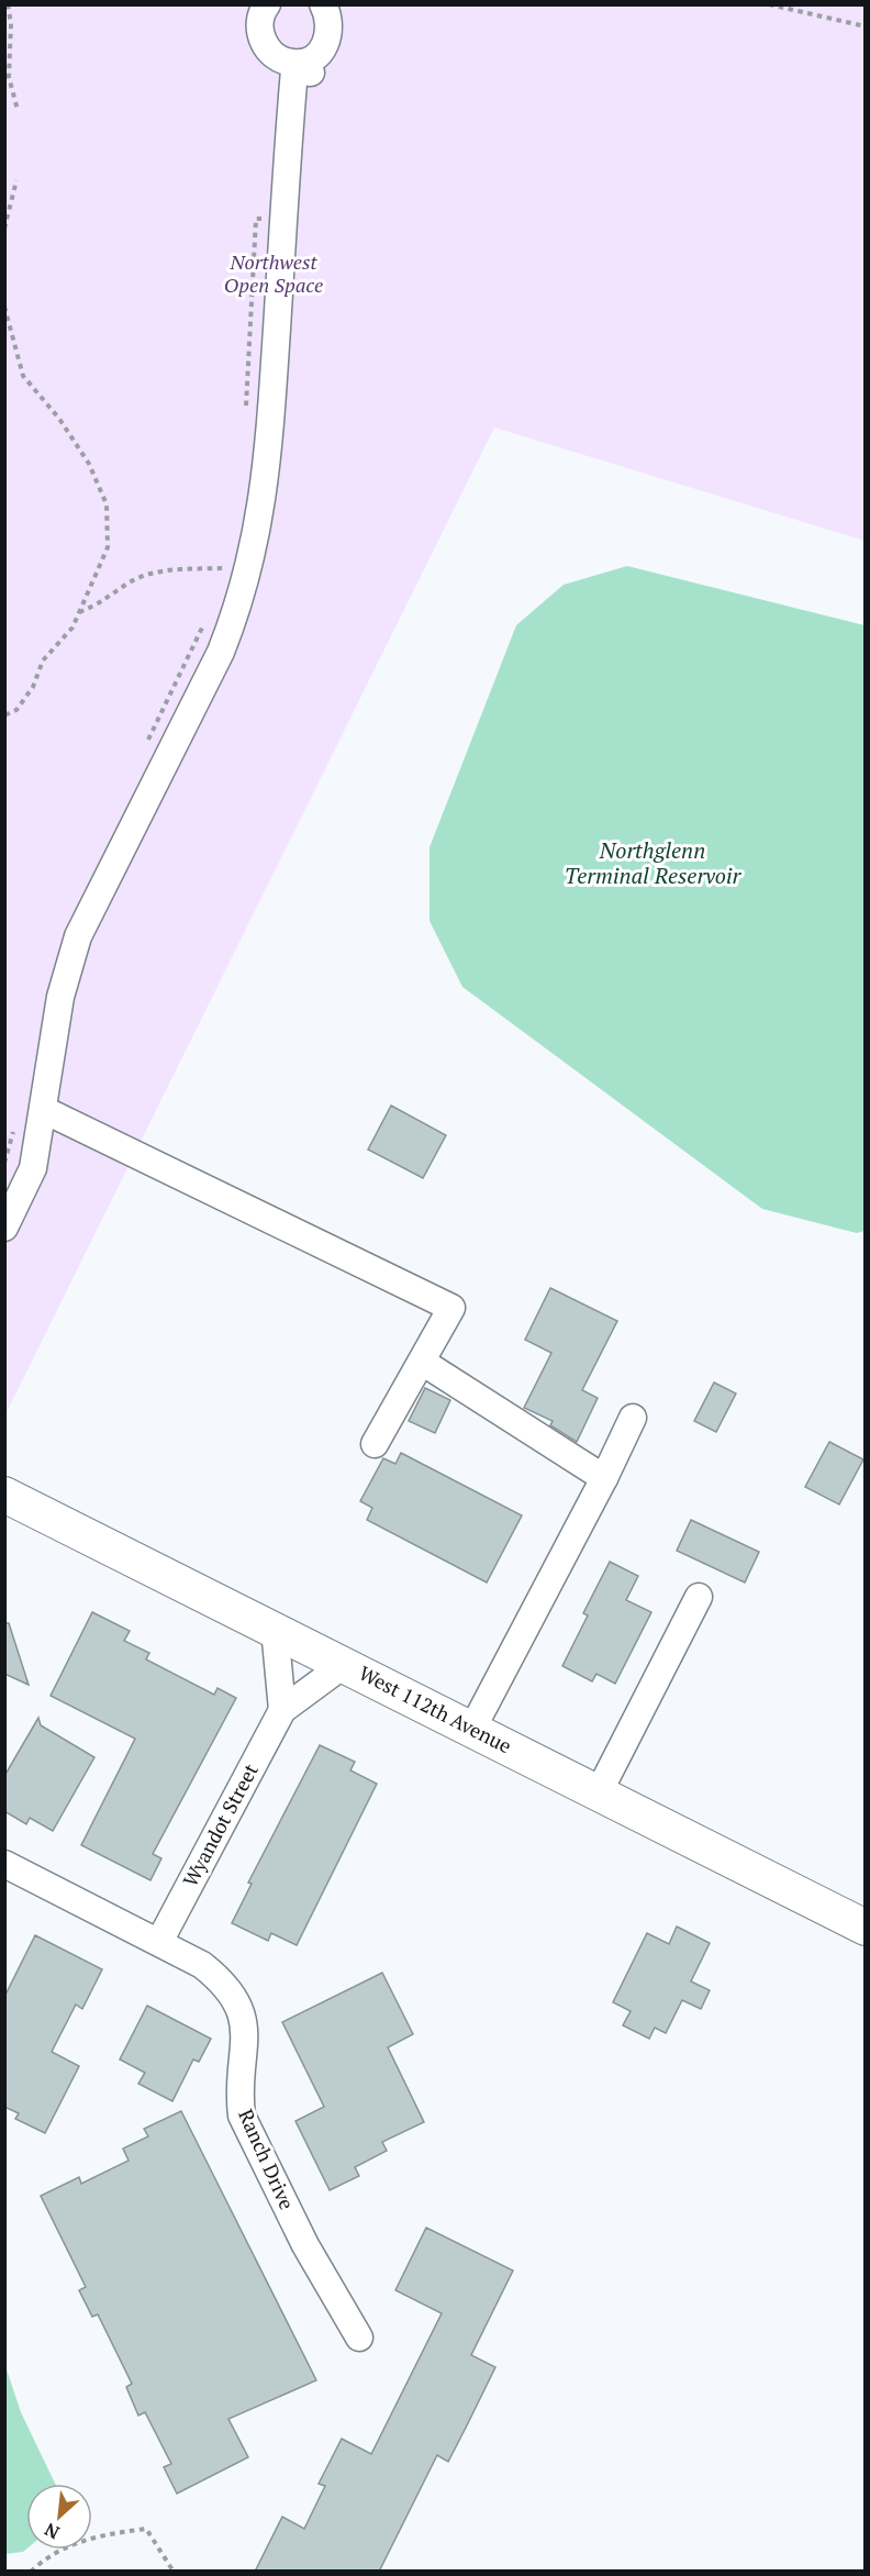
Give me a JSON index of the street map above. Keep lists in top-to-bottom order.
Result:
{
  "streets": {
    "main road": ["West 112th Avenue"],
    "street": ["Wyandot Street", "Ranch Drive"]
  },
  "crossings": [
    ["West 112th Avenue", "Wyandot Street"],
    ["Wyandot Street", "Ranch Drive"]
  ],
  "water": ["Northglenn Terminal Reservoir"],
  "parks": ["Northwest Open Space"],
  "north": "bottom left"
}
